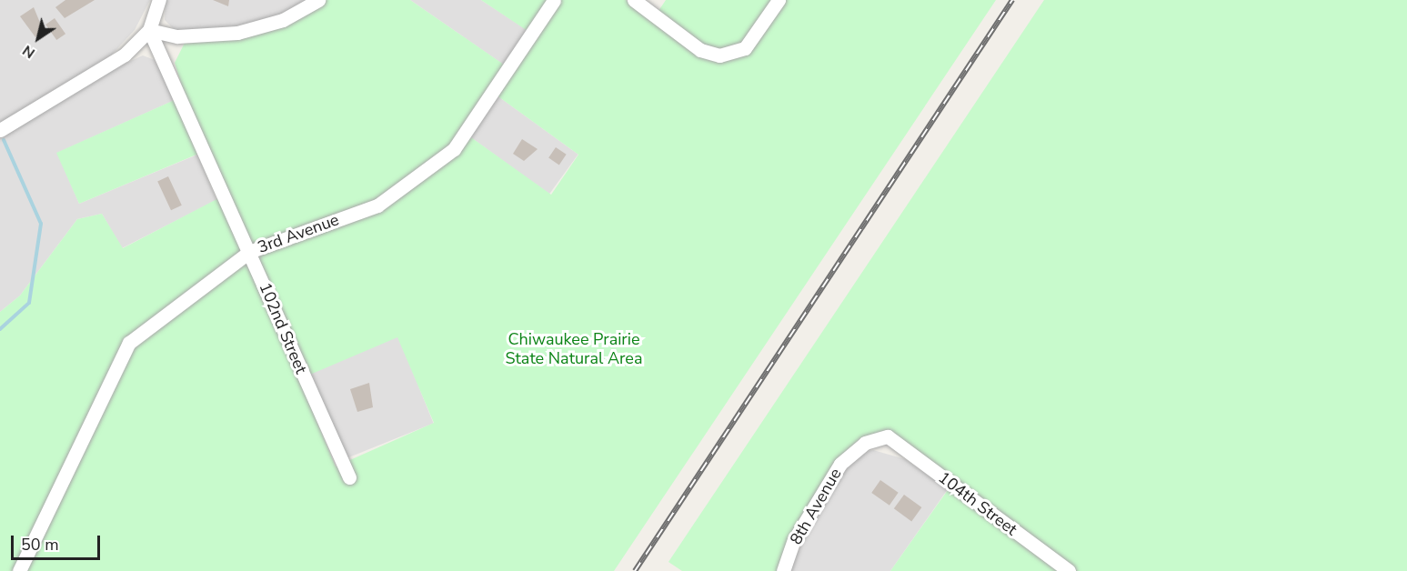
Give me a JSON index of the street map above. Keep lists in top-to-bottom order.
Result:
{
  "streets": {
    "street": [
      "3rd Avenue",
      "102nd Street",
      "104th Street",
      "8th Avenue"
    ]
  },
  "crossings": [
    ["3rd Avenue", "102nd Street"],
    ["104th Street", "8th Avenue"]
  ],
  "parks": ["Chiwaukee Prairie State Natural Area"],
  "scale_bar": "50 m",
  "north": "bottom left"
}
